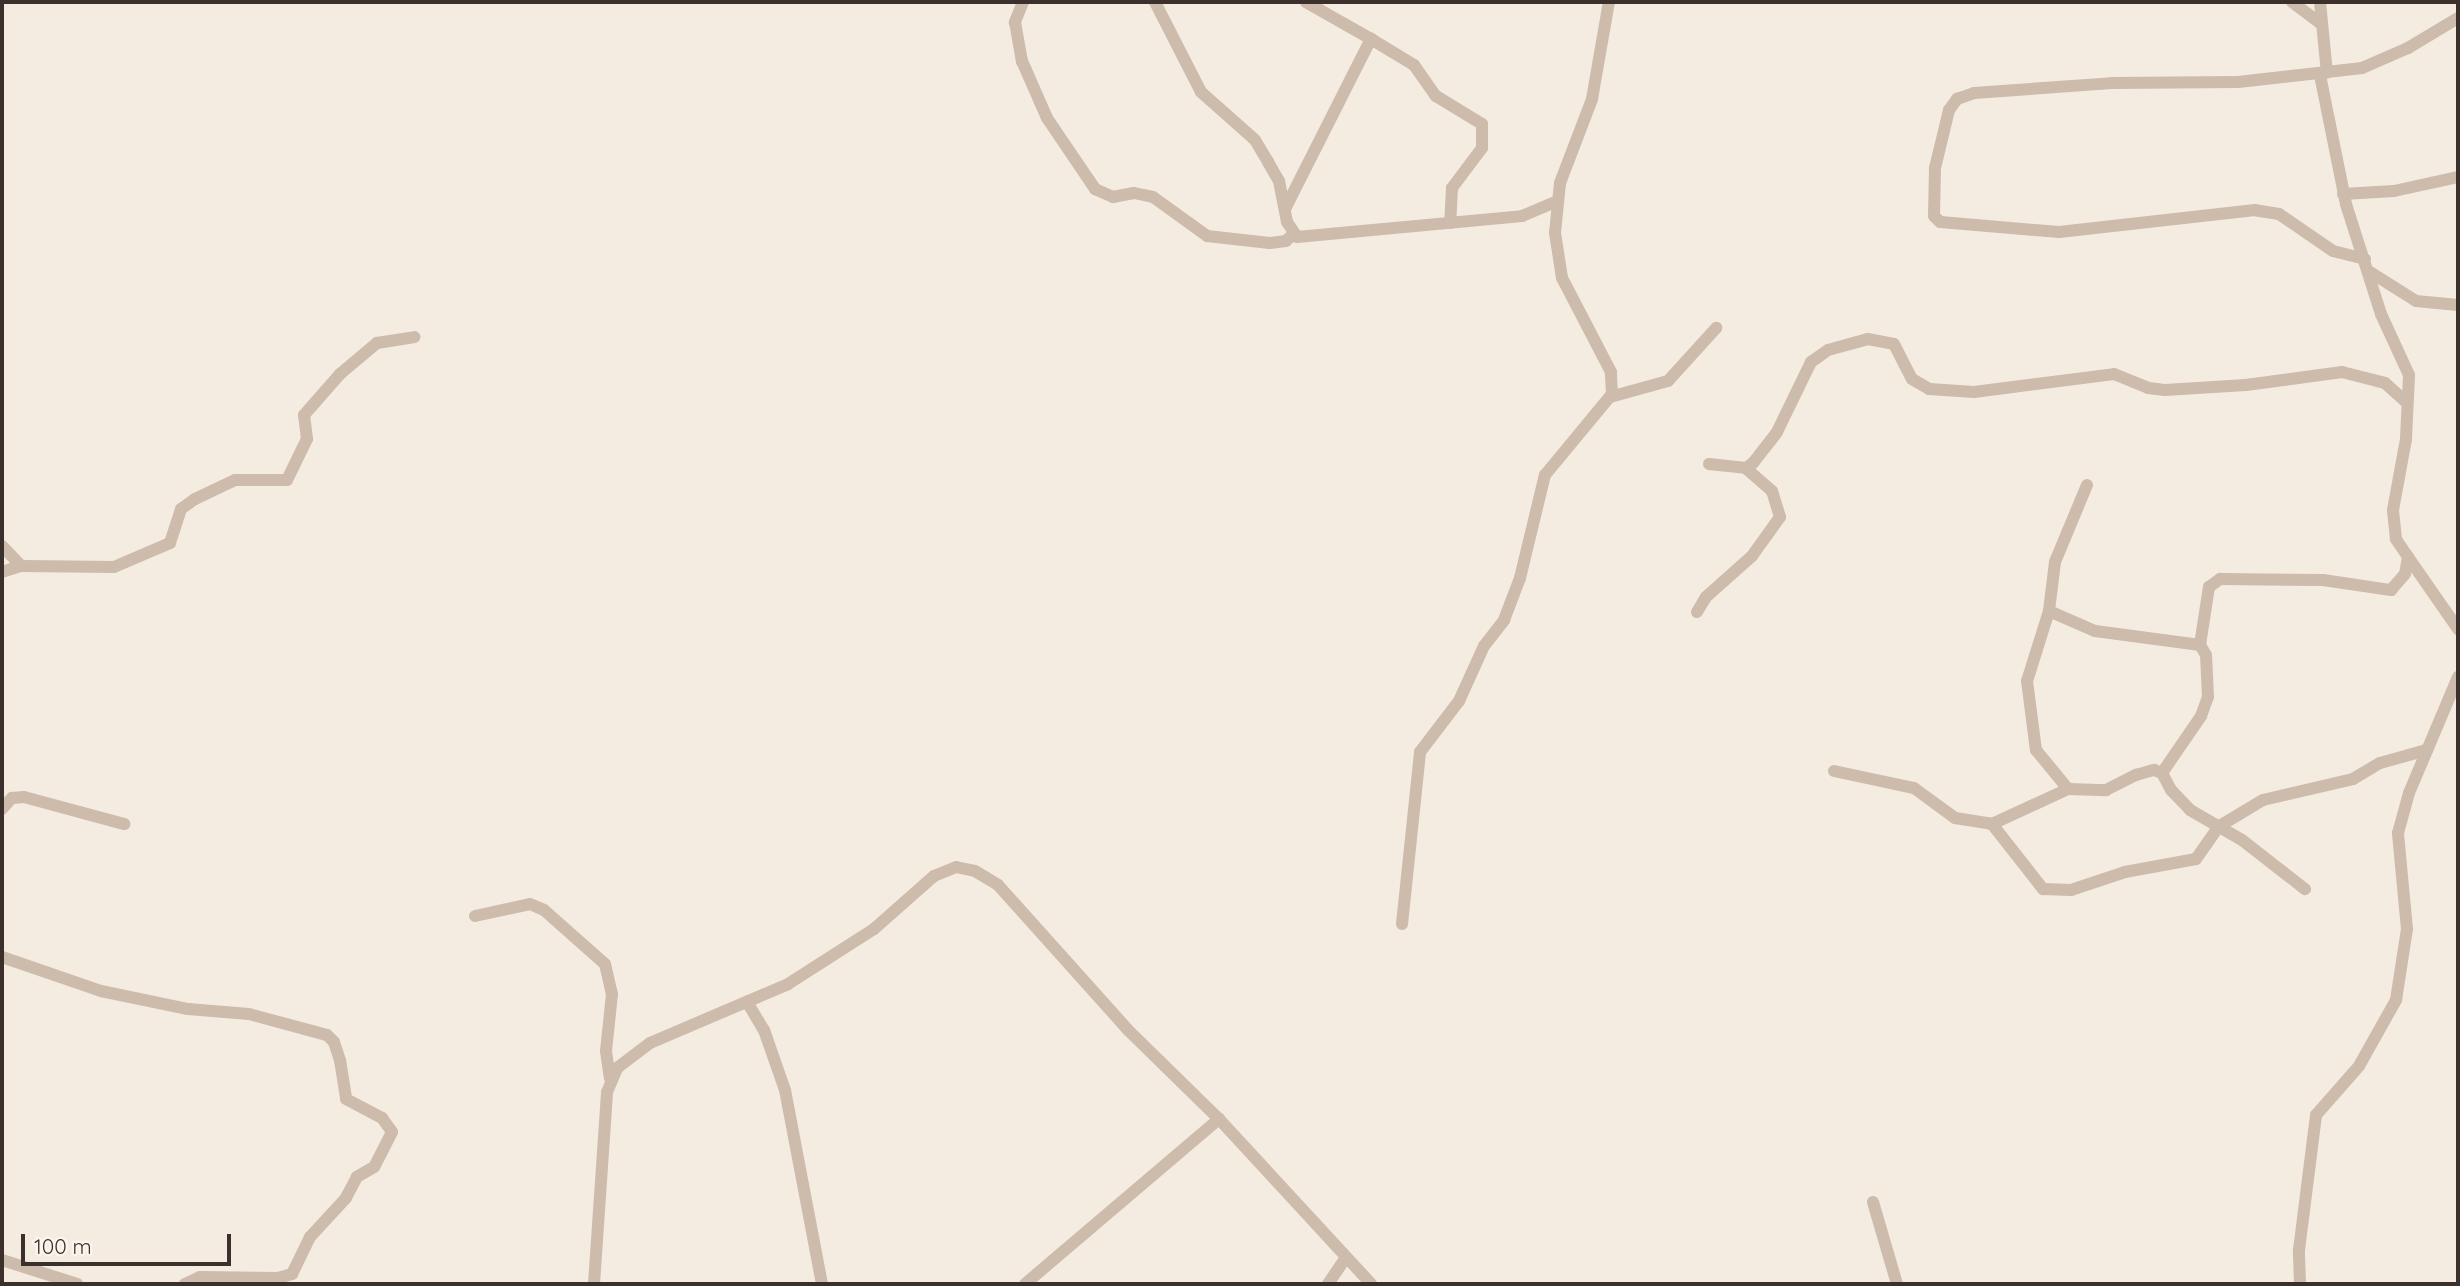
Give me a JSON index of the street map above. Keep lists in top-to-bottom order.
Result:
{
  "scale_bar": "100 m"
}
